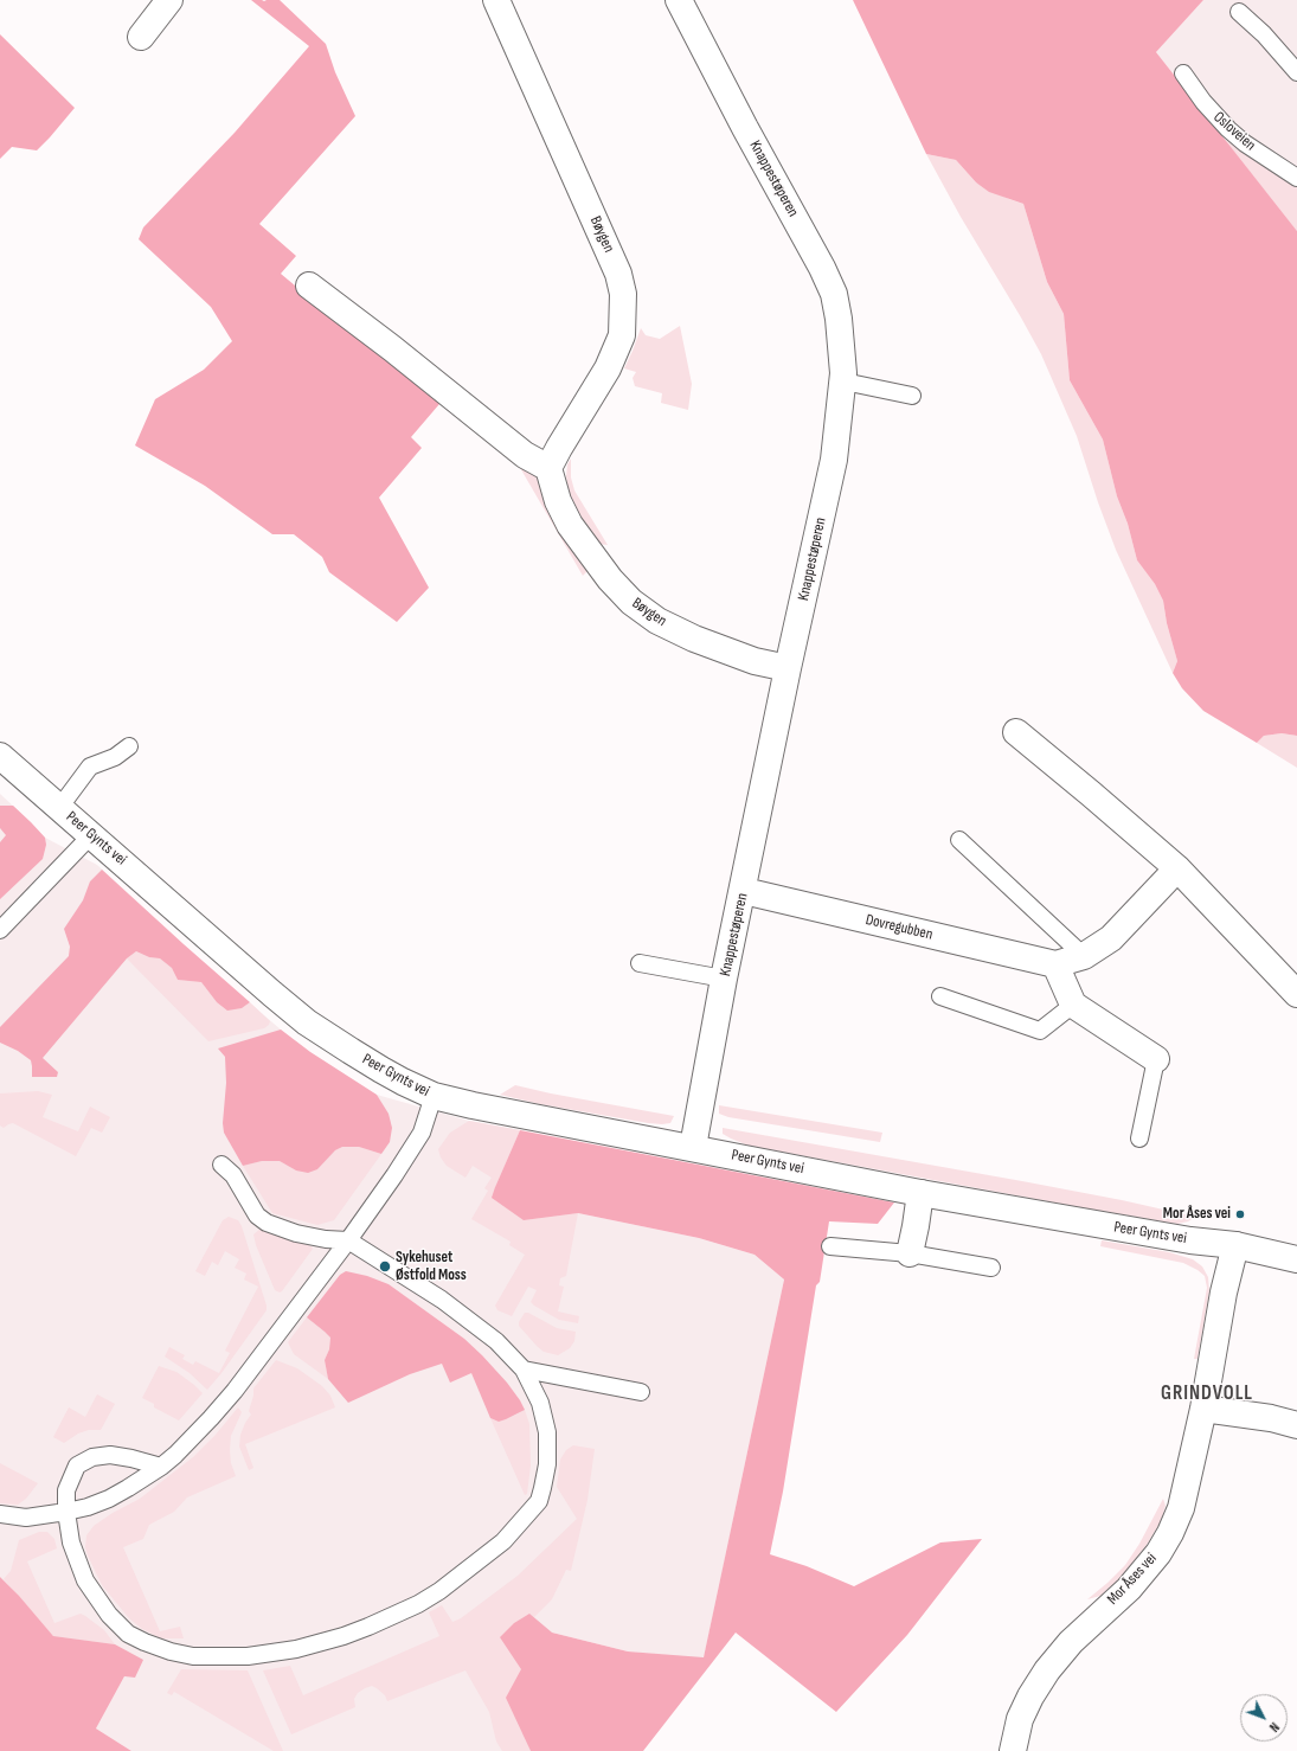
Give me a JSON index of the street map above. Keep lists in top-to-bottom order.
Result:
{
  "streets": {
    "street": [
      "Knappestøperen",
      "Bøygen",
      "Peer Gynts vei",
      "Dovregubben",
      "Mor Åses vei"
    ],
    "lane": ["Osloveien"]
  },
  "crossings": [
    ["Knappestøperen", "Bøygen"],
    ["Knappestøperen", "Peer Gynts vei"],
    ["Knappestøperen", "Dovregubben"],
    ["Peer Gynts vei", "Mor Åses vei"]
  ],
  "districts": ["GRINDVOLL"],
  "places": ["Mor Åses vei", "Sykehuset Østfold Moss"],
  "north": "bottom right"
}
